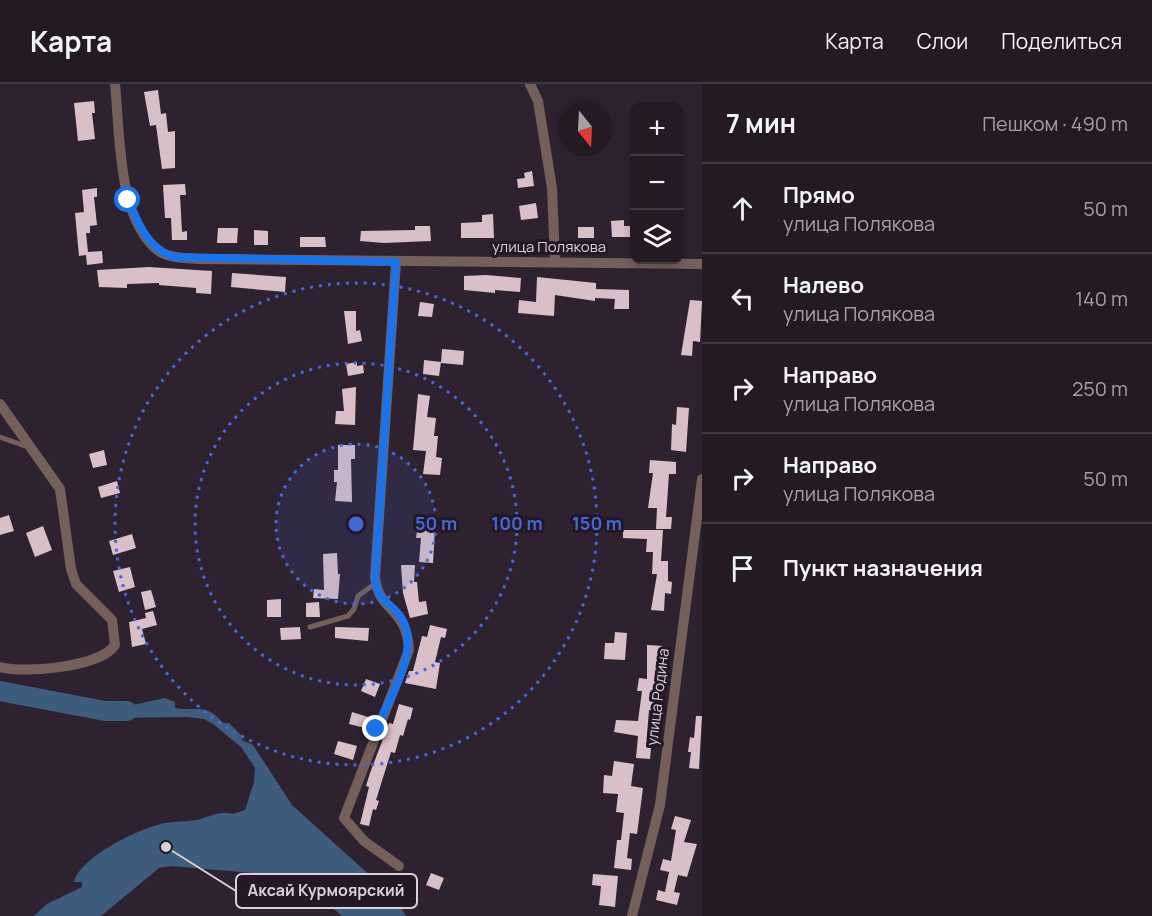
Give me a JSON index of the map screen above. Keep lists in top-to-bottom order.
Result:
{
  "streets": {
    "street": ["улица Полякова", "улица Родина"]
  },
  "places": ["Аксай Курмоярский"],
  "north": "bottom",
  "page": {
    "header": "Карта",
    "nav": ["Карта", "Слои", "Поделиться"],
    "heading": ["7 мин", "Пешком · 490 m"],
    "map_buttons": ["+", "−"],
    "list": [
      ["Прямо", "улица Полякова", "50 m"],
      ["Налево", "улица Полякова", "140 m"],
      ["Направо", "улица Полякова", "250 m"],
      ["Направо", "улица Полякова", "50 m"],
      "Пункт назначения"
    ]
  },
  "rings": ["50 m", "100 m", "150 m"]
}
